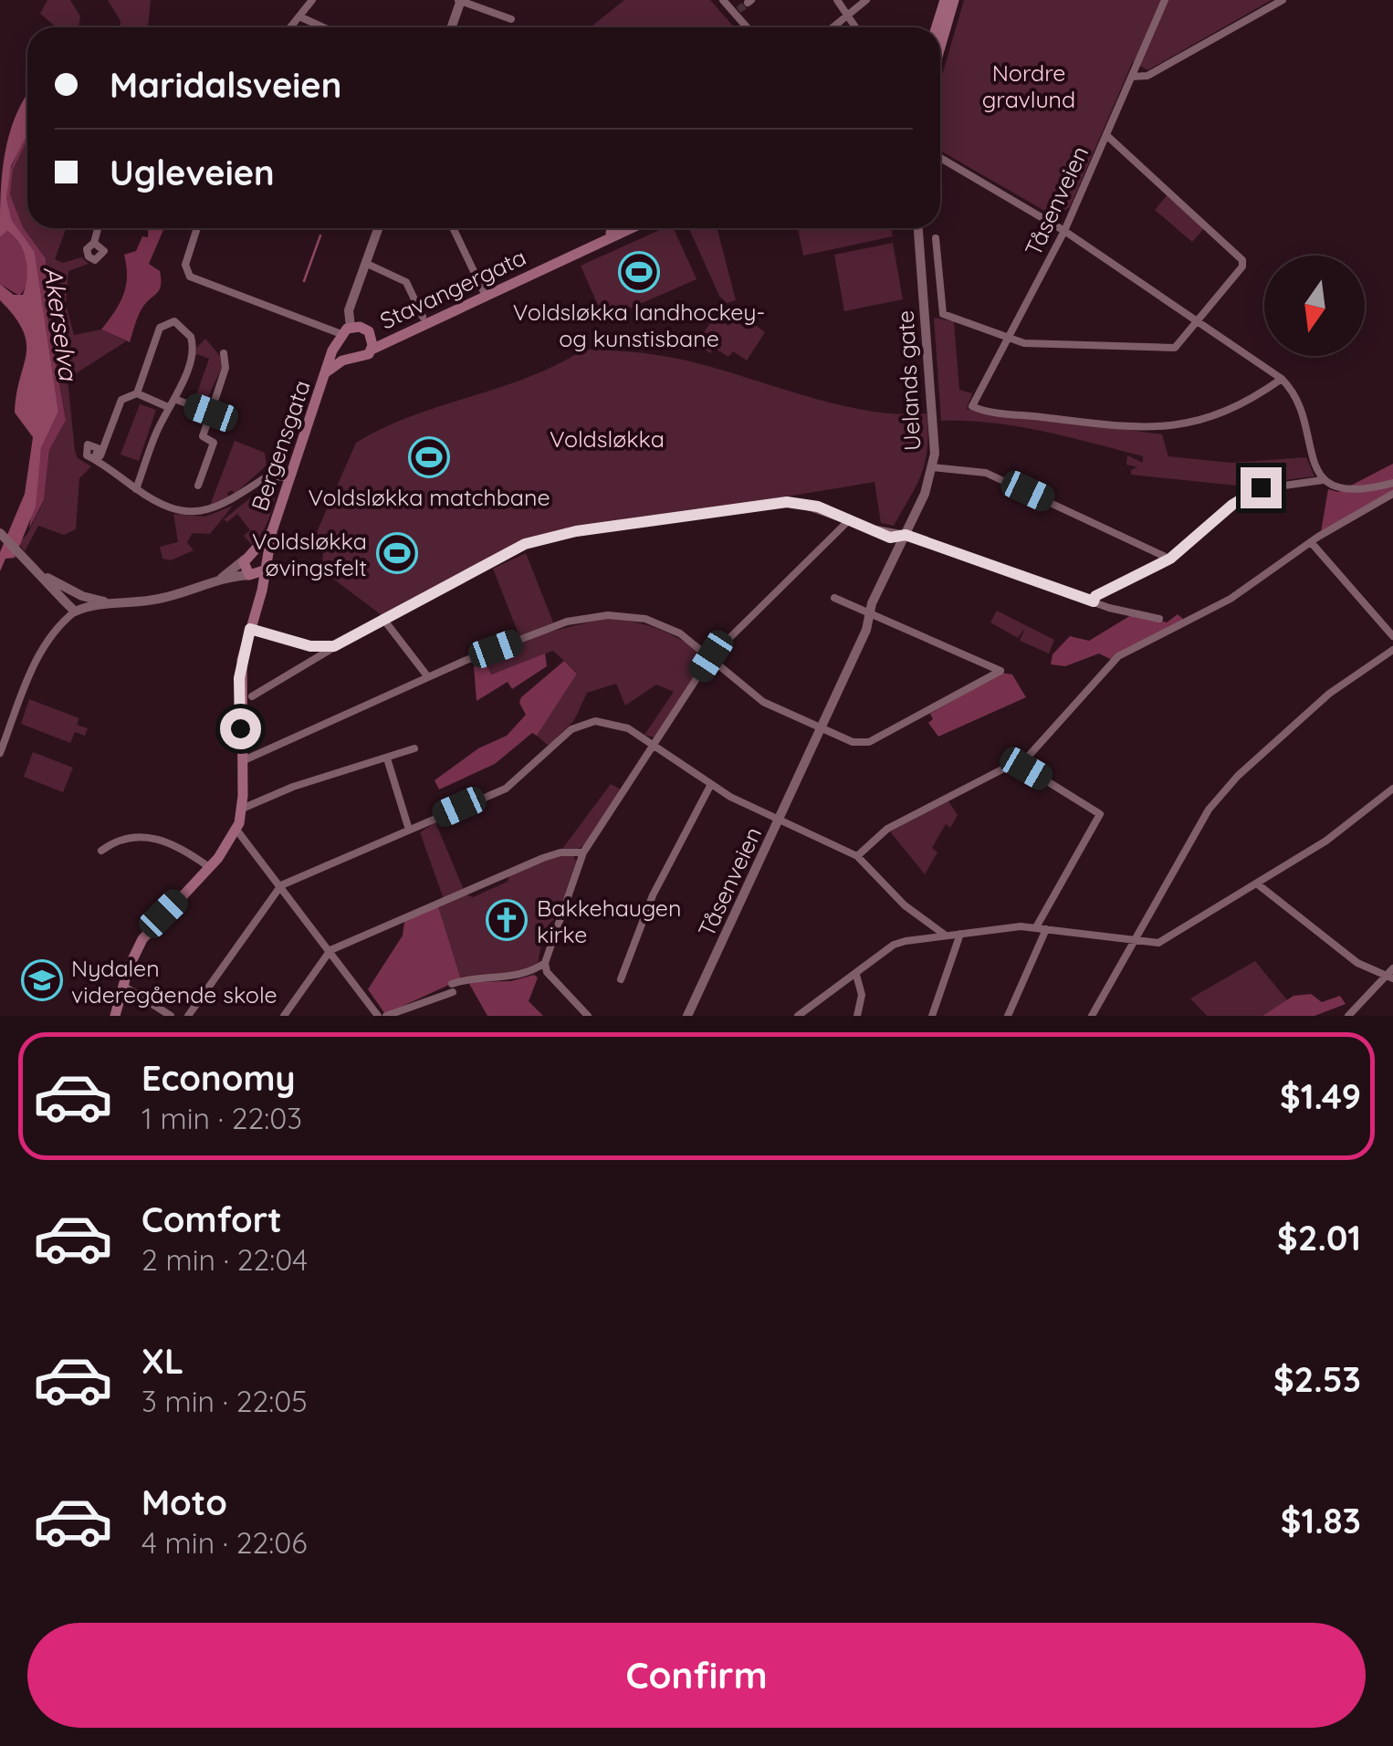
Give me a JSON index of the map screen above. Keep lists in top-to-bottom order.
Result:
{
  "streets": {
    "main road": ["Stavangergata", "Bergensgata"],
    "street": ["Tåsenveien", "Uelands gate"]
  },
  "crossings": [
    ["Tåsenveien", "Uelands gate"],
    ["Stavangergata", "Bergensgata"]
  ],
  "water": ["Akerselva"],
  "parks": ["Nordre gravlund", "Voldsløkka"],
  "places": {
    "sports": ["Voldsløkka landhockey- og kunstisbane", "Voldsløkka matchbane", "Voldsløkka øvingsfelt"],
    "church": ["Bakkehaugen kirke"],
    "school or university": ["Nydalen videregående skole"]
  },
  "north": "bottom",
  "page": {
    "banner": ["Maridalsveien", "Ugleveien"],
    "list": [
      {
        "name": "Economy",
        "note": "1 min · 22:03",
        "value": "$1.49"
      },
      {
        "name": "Comfort",
        "note": "2 min · 22:04",
        "value": "$2.01"
      },
      {
        "name": "XL",
        "note": "3 min · 22:05",
        "value": "$2.53"
      },
      {
        "name": "Moto",
        "note": "4 min · 22:06",
        "value": "$1.83"
      }
    ],
    "buttons": "Confirm"
  }
}
